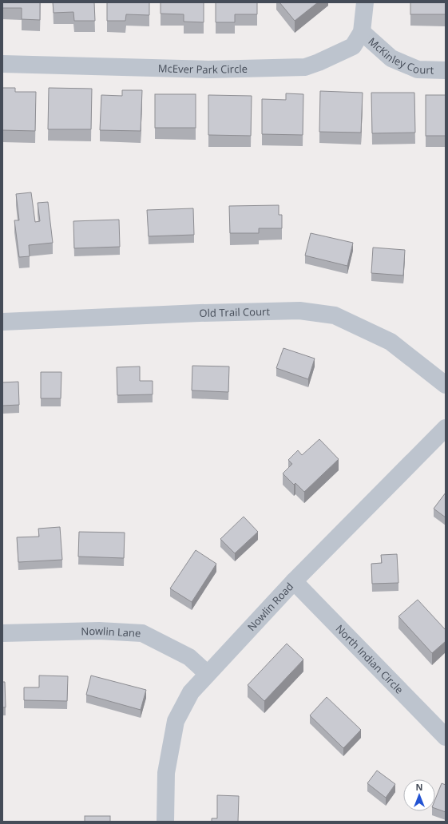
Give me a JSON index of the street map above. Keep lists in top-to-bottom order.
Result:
{
  "streets": {
    "street": [
      "McKinley Court",
      "McEver Park Circle",
      "Old Trail Court",
      "Nowlin Road",
      "Nowlin Lane",
      "North Indian Circle"
    ]
  },
  "crossings": [
    ["McKinley Court", "McEver Park Circle"],
    ["Nowlin Road", "Nowlin Lane"],
    ["Nowlin Road", "North Indian Circle"]
  ],
  "north": "top"
}
